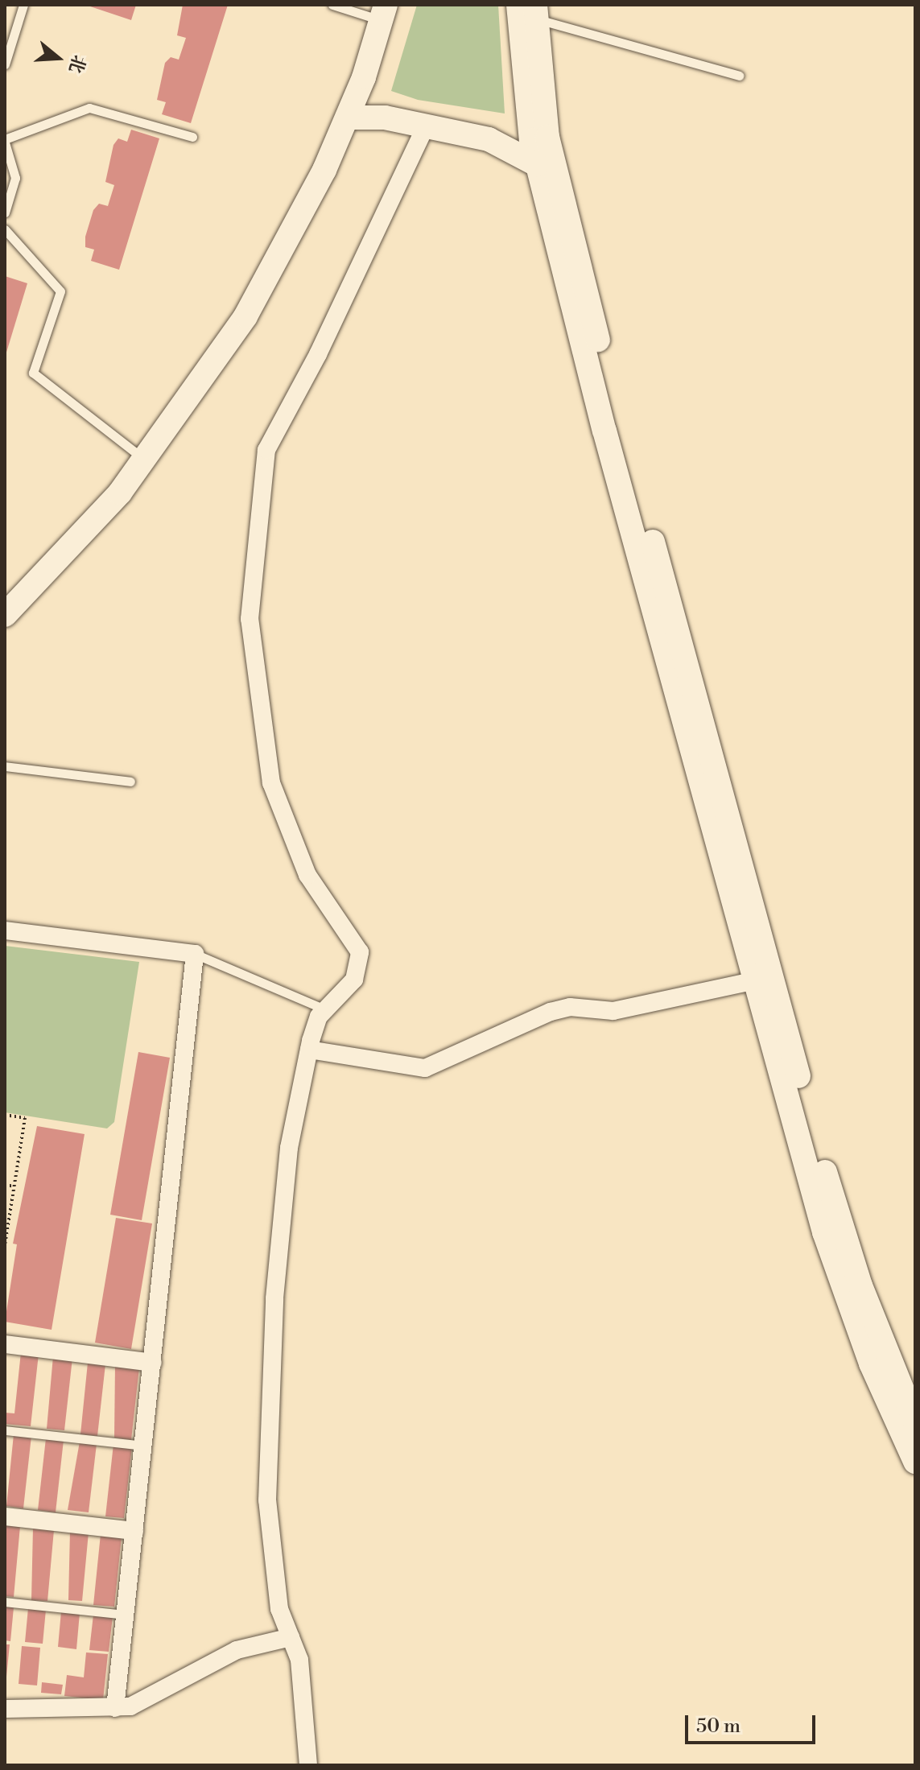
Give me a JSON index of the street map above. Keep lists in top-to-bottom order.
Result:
{
  "scale_bar": "50 m",
  "north": "right"
}
